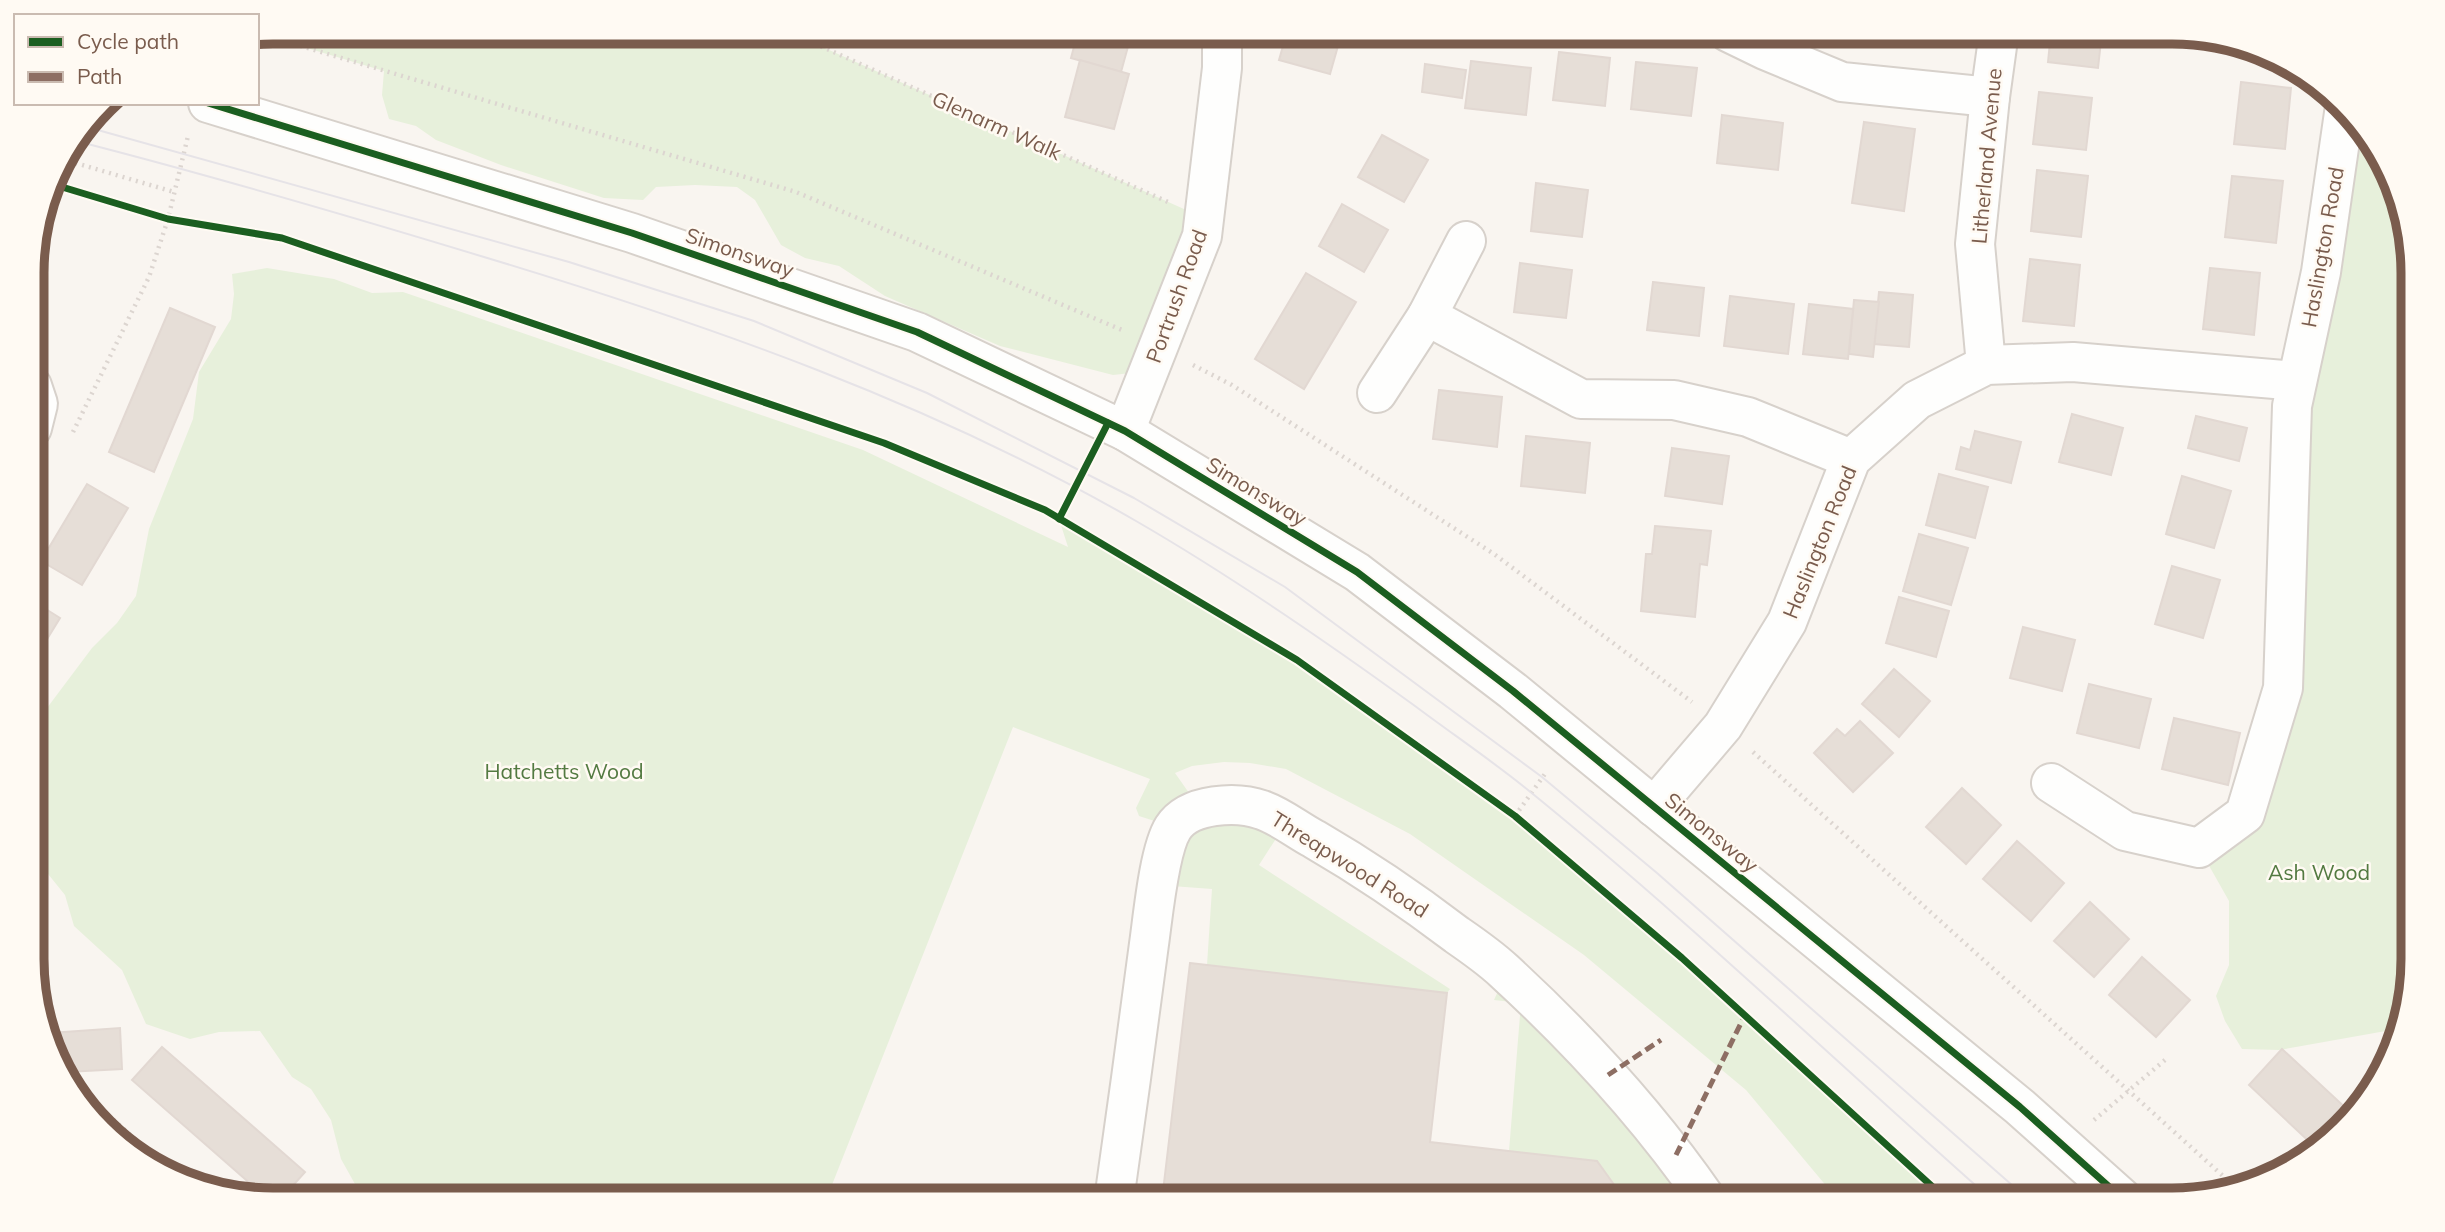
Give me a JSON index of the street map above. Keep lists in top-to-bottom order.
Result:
{
  "streets": {
    "street": [
      "Litherland Avenue",
      "Haslington Road",
      "Simonsway",
      "Portrush Road",
      "Threapwood Road"
    ],
    "path": ["Glenarm Walk"]
  },
  "crossings": [
    ["Glenarm Walk", "Portrush Road"],
    ["Litherland Avenue", "Haslington Road"],
    ["Haslington Road", "Simonsway"],
    ["Simonsway", "Portrush Road"]
  ],
  "parks": ["Hatchetts Wood", "Ash Wood"],
  "legend": ["Cycle path", "Path"]
}
